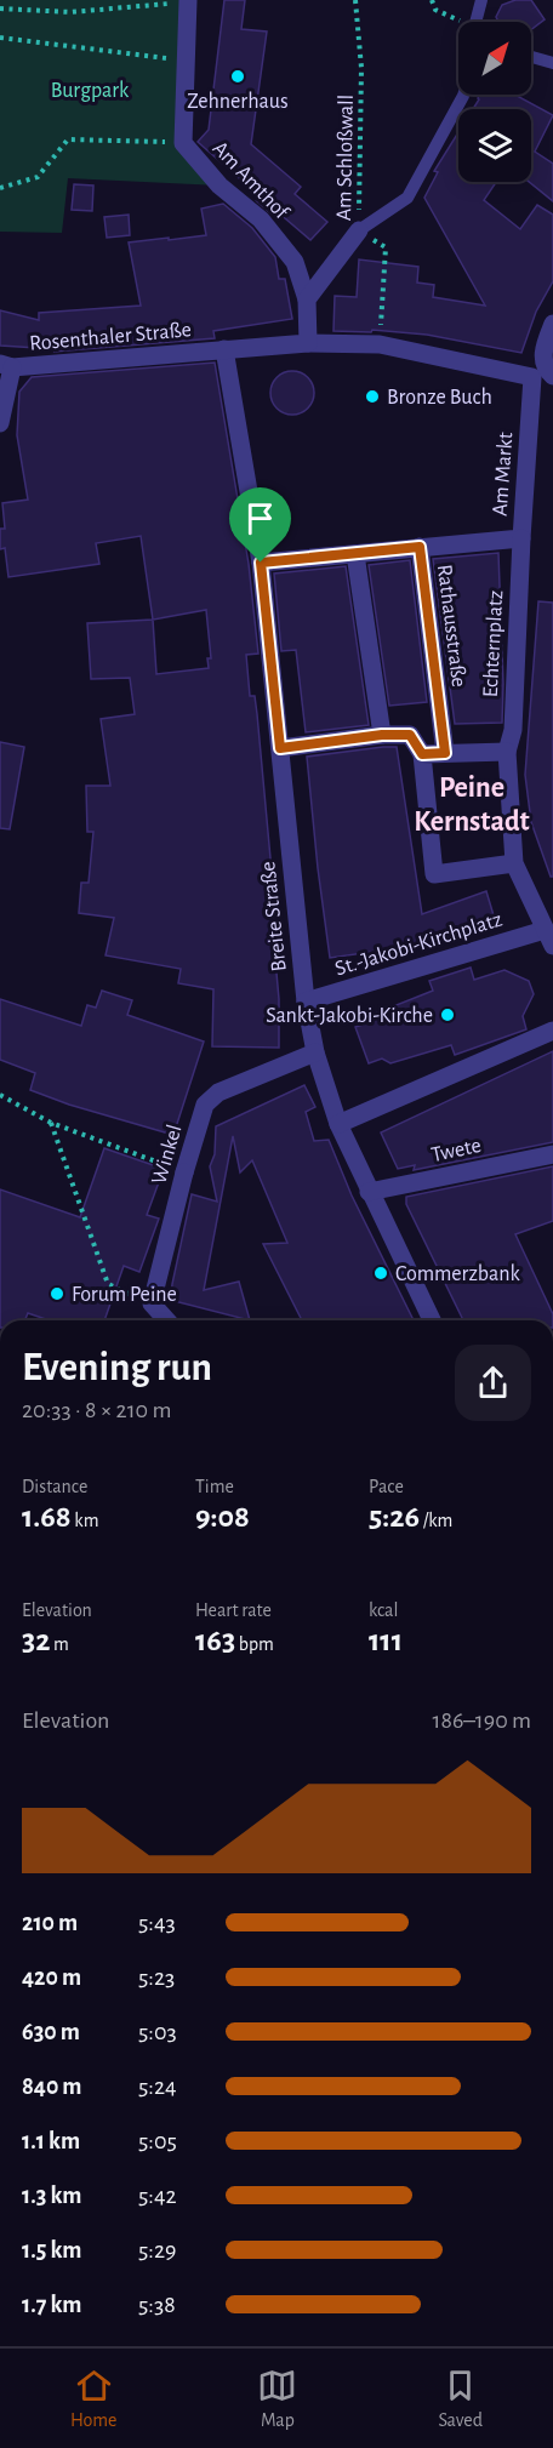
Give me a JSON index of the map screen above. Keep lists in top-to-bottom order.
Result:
{
  "streets": {
    "street": [
      "Am Amthof",
      "Rosenthaler Straße",
      "Am Markt",
      "Rathausstraße",
      "Echternplatz",
      "Breite Straße",
      "St.-Jakobi-Kirchplatz",
      "Twete",
      "Winkel"
    ],
    "path": ["Am Schloßwall"]
  },
  "crossings": [
    ["Am Schloßwall", "Am Markt"],
    ["Am Amthof", "Am Markt"],
    ["Rosenthaler Straße", "Am Markt"],
    ["Am Markt", "Rathausstraße"],
    ["Am Markt", "Echternplatz"],
    ["Am Markt", "Breite Straße"],
    ["Echternplatz", "St.-Jakobi-Kirchplatz"],
    ["Breite Straße", "St.-Jakobi-Kirchplatz"],
    ["Breite Straße", "Twete"],
    ["Breite Straße", "Winkel"]
  ],
  "districts": ["Peine Kernstadt"],
  "parks": ["Burgpark"],
  "places": [
    "Zehnerhaus",
    "Bronze Buch",
    "Sankt-Jakobi-Kirche",
    "Commerzbank",
    "Forum Peine"
  ],
  "north": "top right",
  "page": {
    "heading": ["Evening run", "20:33 · 8 × 210 m"],
    "stats": [
      ["Distance", "1.68 km"],
      ["Time", "9:08"],
      ["Pace", "5:26 /km"],
      ["Elevation", "32 m"],
      ["Heart rate", "163 bpm"],
      ["kcal", "111"]
    ],
    "chart": ["Elevation", "186–190 m"],
    "list": [
      {
        "name": "210 m",
        "note": "5:43"
      },
      {
        "name": "420 m",
        "note": "5:23"
      },
      {
        "name": "630 m",
        "note": "5:03"
      },
      {
        "name": "840 m",
        "note": "5:24"
      },
      {
        "name": "1.1 km",
        "note": "5:05"
      },
      {
        "name": "1.3 km",
        "note": "5:42"
      },
      {
        "name": "1.5 km",
        "note": "5:29"
      },
      {
        "name": "1.7 km",
        "note": "5:38"
      }
    ],
    "tabs": ["Home", "Map", "Saved"]
  }
}
